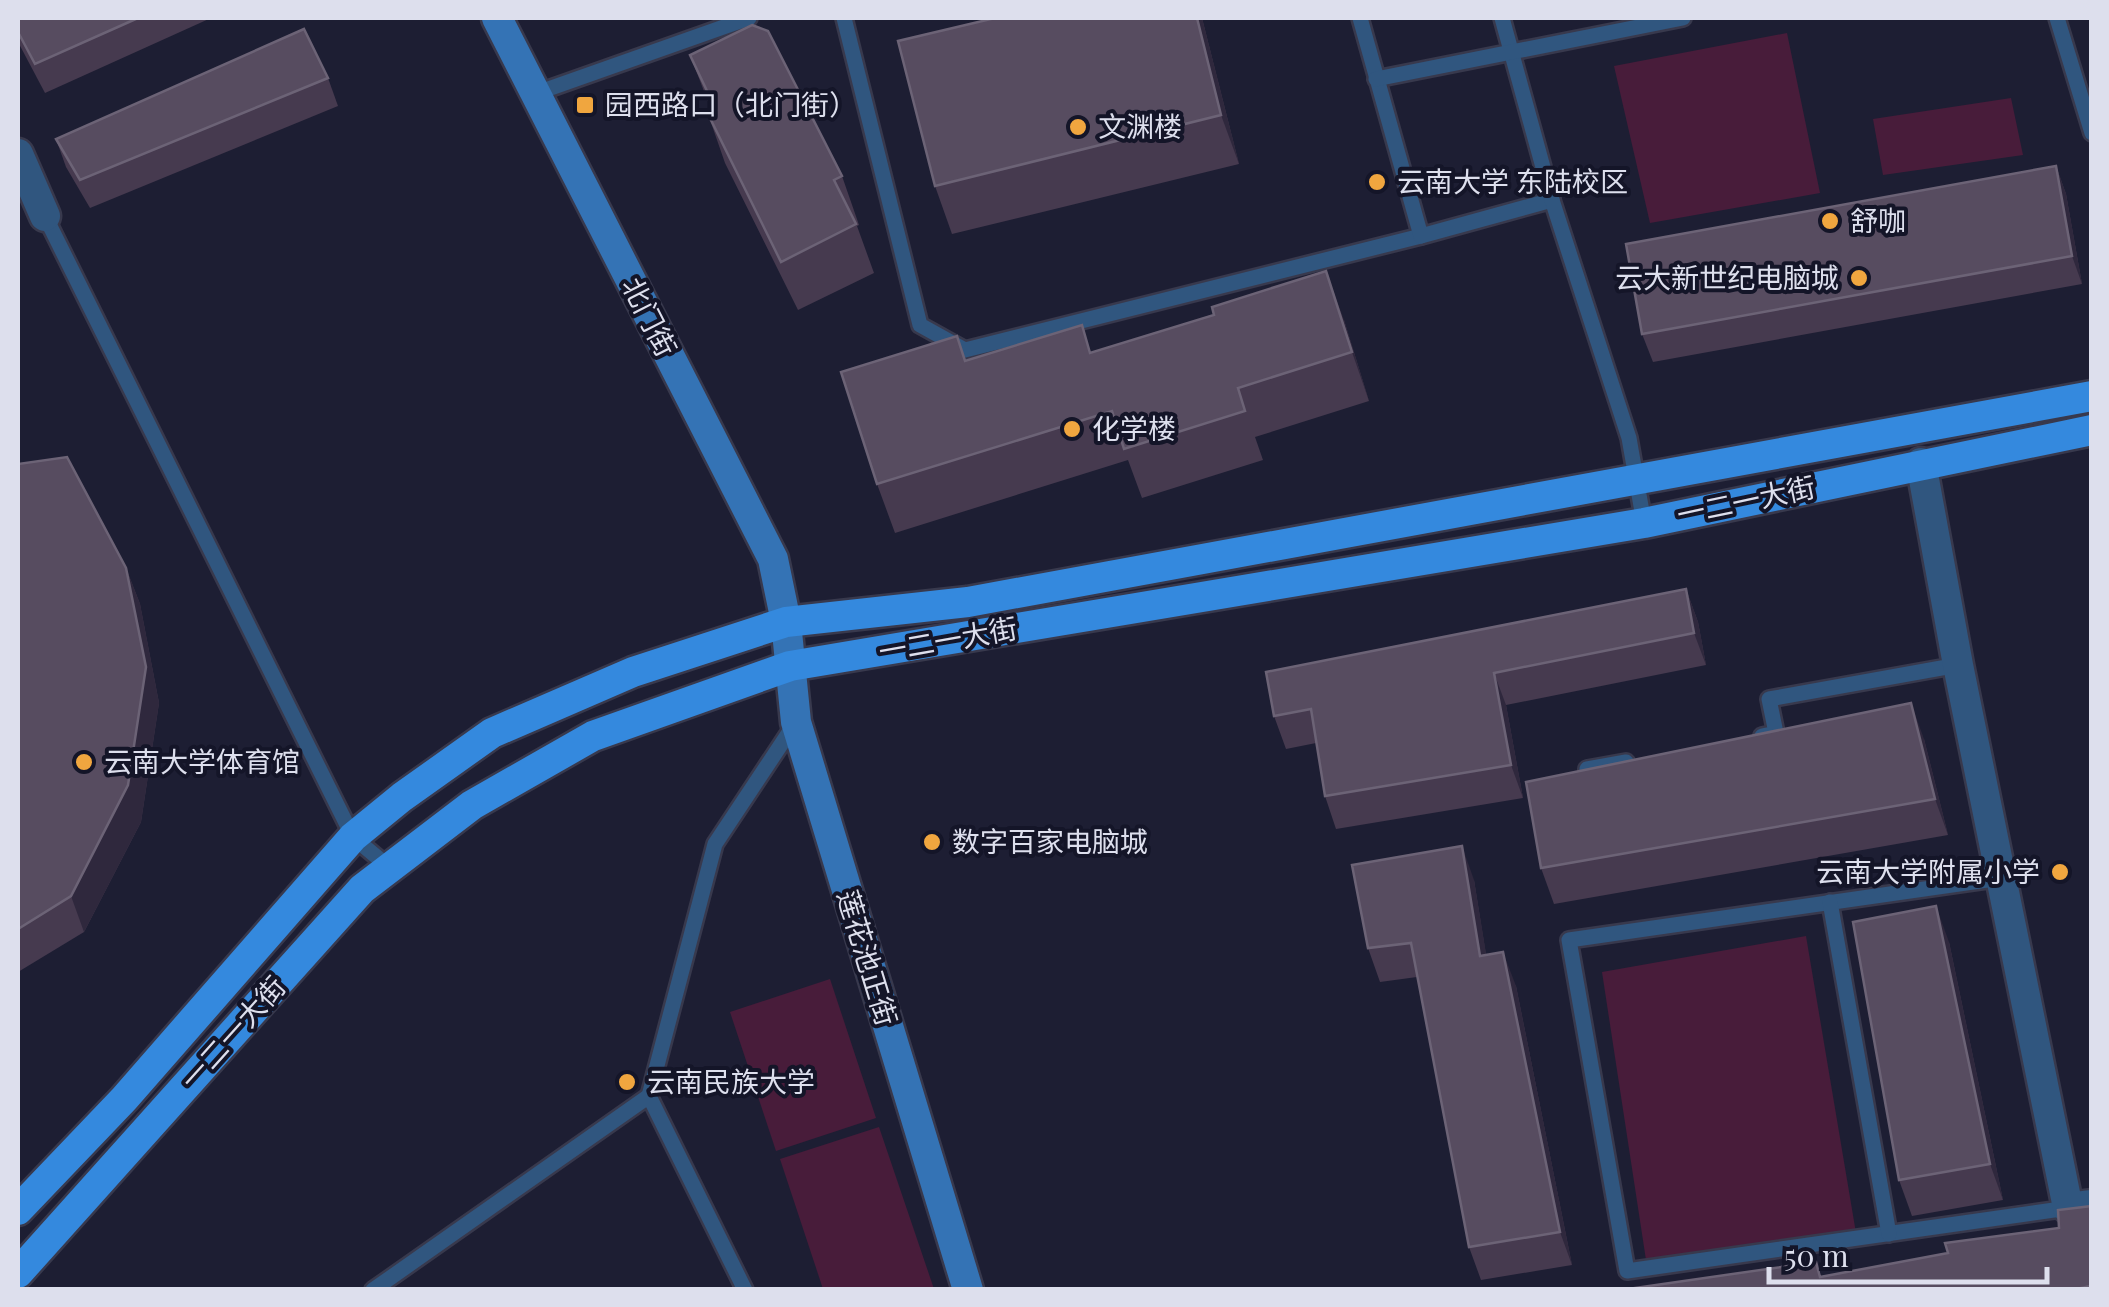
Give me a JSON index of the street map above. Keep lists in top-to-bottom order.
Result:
{
  "streets": {
    "main road": ["北门街", "一二一大街", "莲花池正街"]
  },
  "crossings": [
    ["北门街", "一二一大街"],
    ["北门街", "莲花池正街"],
    ["一二一大街", "莲花池正街"]
  ],
  "places": {
    "transit": ["园西路口（北门街）"],
    "other": [
      "文渊楼",
      "云南大学 东陆校区",
      "舒咖",
      "云大新世纪电脑城",
      "化学楼",
      "云南大学体育馆",
      "数字百家电脑城",
      "云南大学附属小学",
      "云南民族大学"
    ]
  },
  "scale_bar": "50 m"
}
